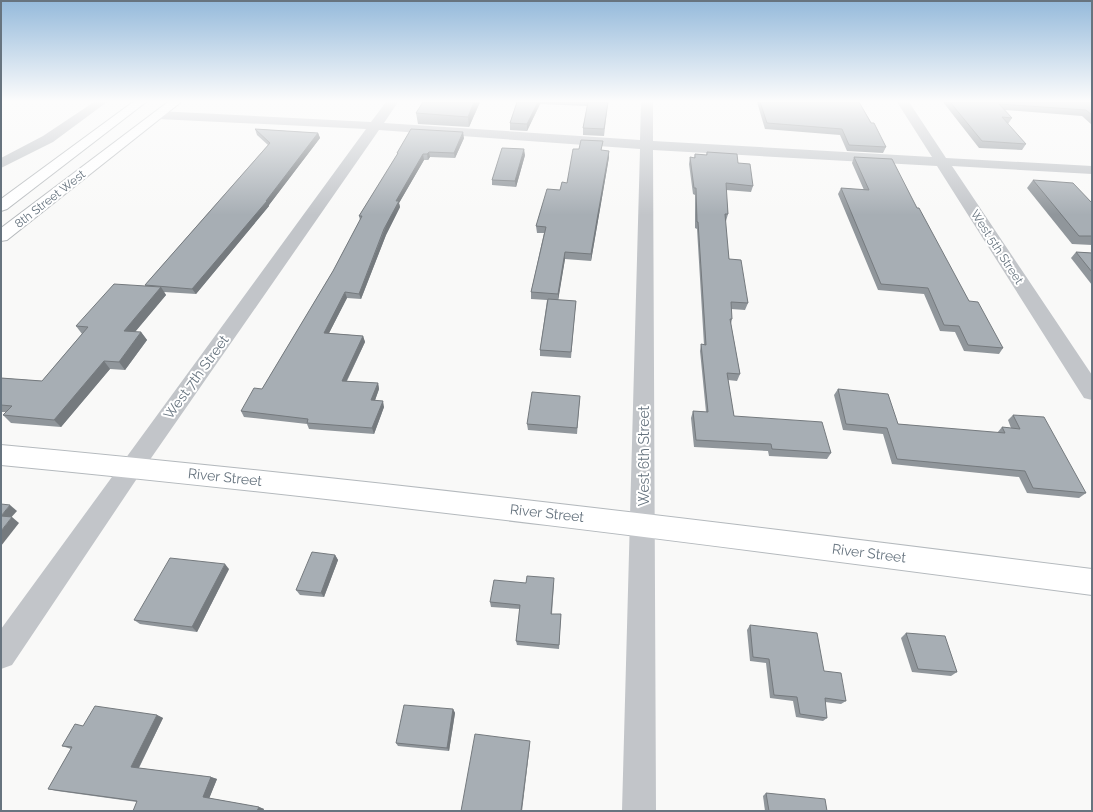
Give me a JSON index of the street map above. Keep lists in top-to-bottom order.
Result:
{
  "streets": {
    "main road": ["8th Street West", "River Street"],
    "street": ["West 5th Street", "West 7th Street", "West 6th Street"]
  },
  "crossings": [
    ["West 7th Street", "River Street"],
    ["West 6th Street", "River Street"]
  ]
}
